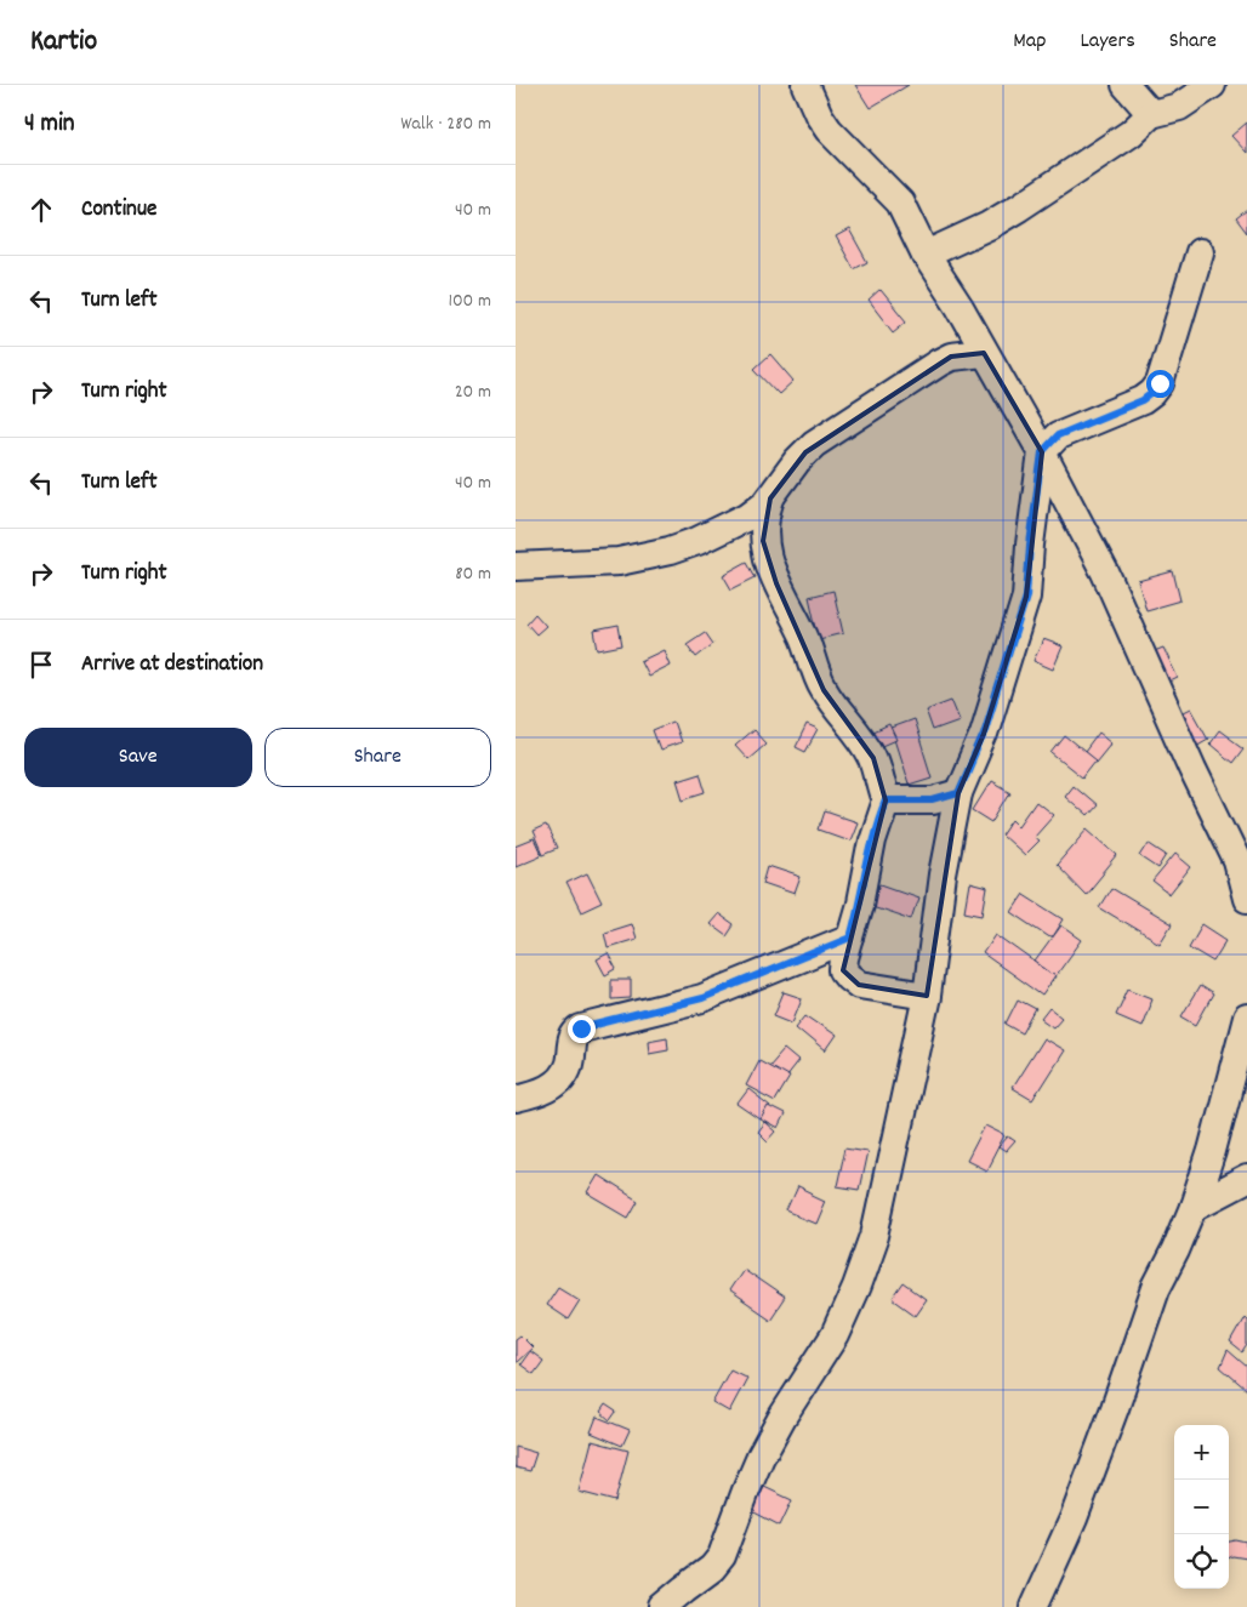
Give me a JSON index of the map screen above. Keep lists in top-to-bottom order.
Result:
{
  "page": {
    "header": "Kartio",
    "nav": ["Map", "Layers", "Share"],
    "heading": ["4 min", "Walk · 280 m"],
    "list": [
      ["Continue", "40 m"],
      ["Turn left", "100 m"],
      ["Turn right", "20 m"],
      ["Turn left", "40 m"],
      ["Turn right", "80 m"],
      "Arrive at destination"
    ],
    "buttons": ["Save", "Share"],
    "map_buttons": ["+", "−"]
  }
}
